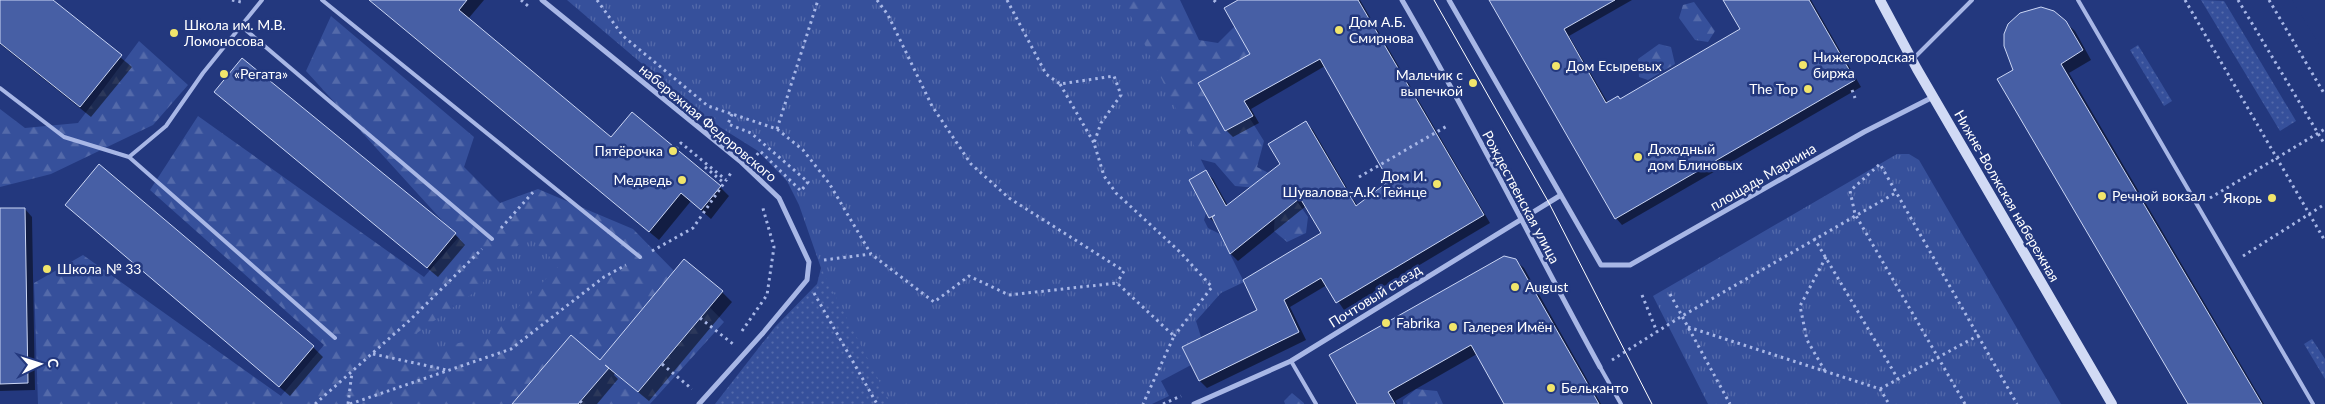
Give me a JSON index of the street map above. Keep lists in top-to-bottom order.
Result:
{
  "streets": {
    "main road": ["Нижне-Волжская набережная"],
    "street": [
      "набережная Федоровского",
      "площадь Маркина",
      "Рождественская улица",
      "Почтовый съезд"
    ]
  },
  "crossings": [
    ["площадь Маркина", "Нижне-Волжская набережная"],
    ["площадь Маркина", "Почтовый съезд"],
    ["Рождественская улица", "Почтовый съезд"]
  ],
  "places": [
    "Дом А.Б. Смирнова",
    "Школа им. М.В. Ломоносова",
    "Нижегородская биржа",
    "Дом Есыревых",
    "«Регата»",
    "Мальчик с выпечкой",
    "The Top",
    "Пятёрочка",
    "Доходный дом Блиновых",
    "Медведь",
    "Дом И. Шувалова-А.К. Гейнце",
    "Речной вокзал",
    "Якорь",
    "Школа № 33",
    "August",
    "Fabrika",
    "Галерея Имён",
    "Бельканто"
  ],
  "north": "right"
}
